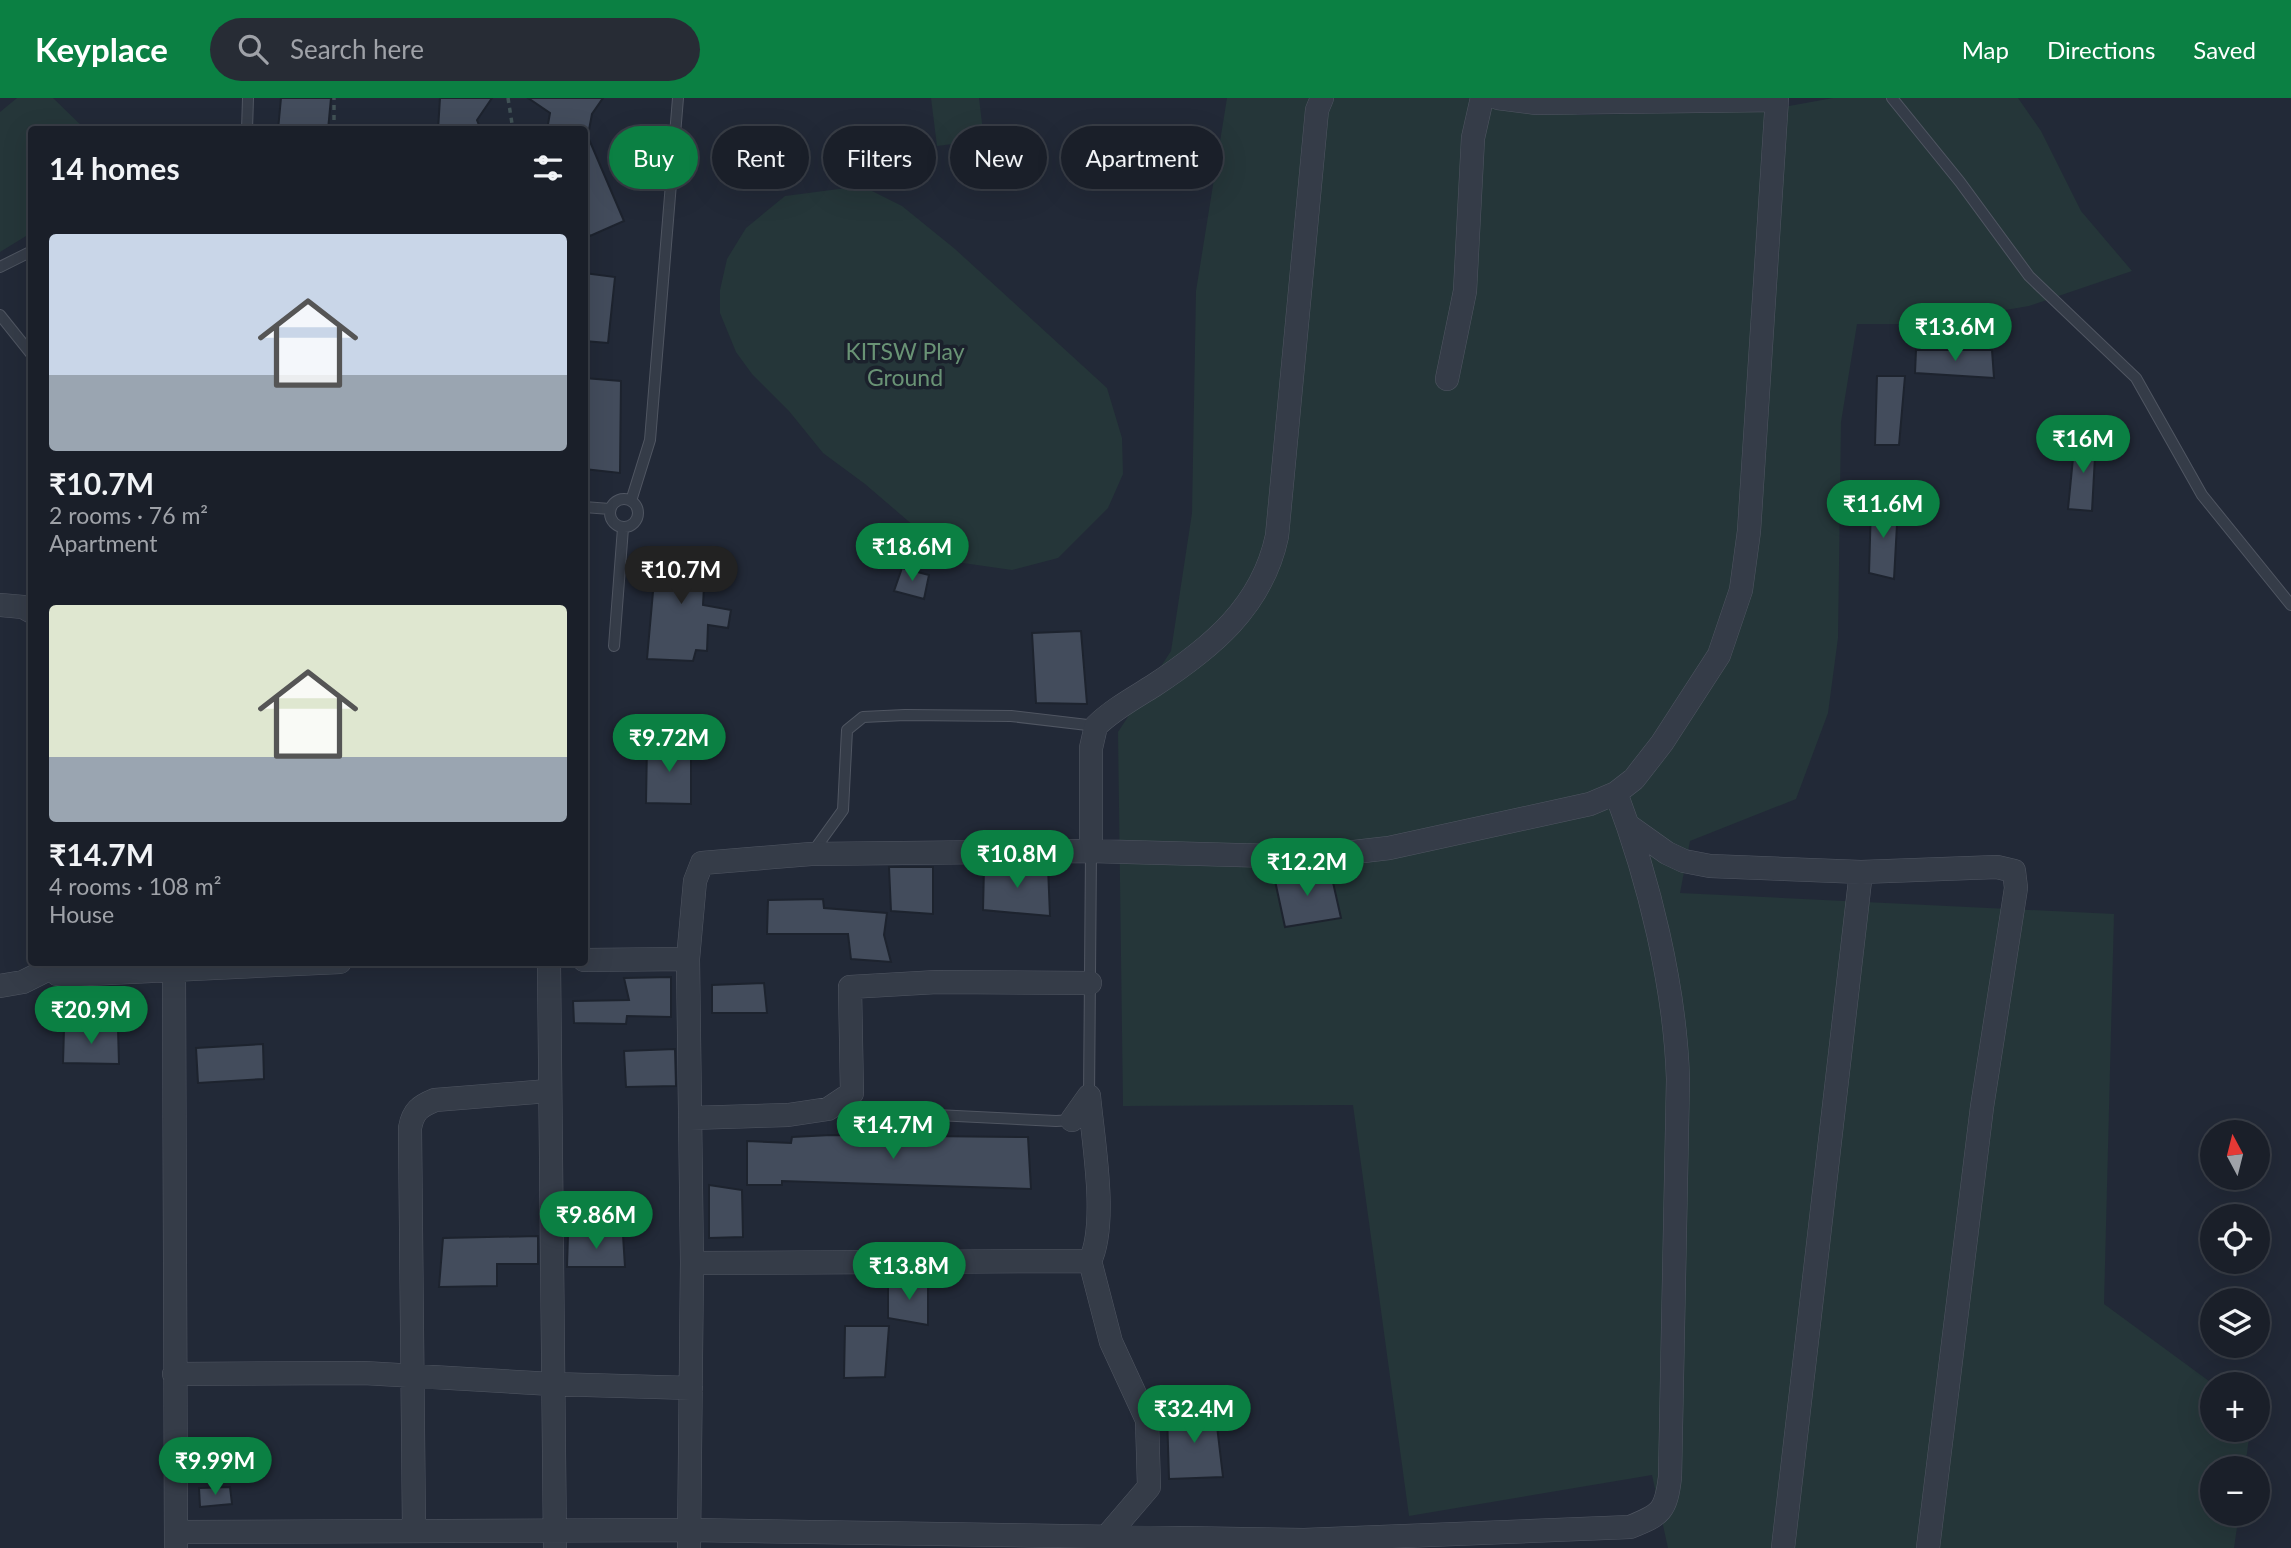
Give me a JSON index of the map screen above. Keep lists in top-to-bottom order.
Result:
{
  "parks": ["KITSW Play Ground"],
  "north": "top",
  "page": {
    "header": "Keyplace",
    "search": "Search here",
    "nav": ["Map", "Directions", "Saved"],
    "chip": [
      "Buy",
      "Rent",
      "Filters",
      "New",
      "Apartment"
    ],
    "heading": "14 homes",
    "list": [
      {
        "name": "₹10.7M",
        "note": "2 rooms · 76 m² · Apartment"
      },
      {
        "name": "₹14.7M",
        "note": "4 rooms · 108 m² · House"
      }
    ],
    "price": [
      "₹13.6M",
      "₹16M",
      "₹11.6M",
      "₹18.6M",
      "₹10.7M",
      "₹9.72M",
      "₹10.8M",
      "₹12.2M",
      "₹20.9M",
      "₹14.7M",
      "₹9.86M",
      "₹13.8M",
      "₹32.4M",
      "₹9.99M"
    ],
    "map_buttons": ["+", "−"]
  }
}
